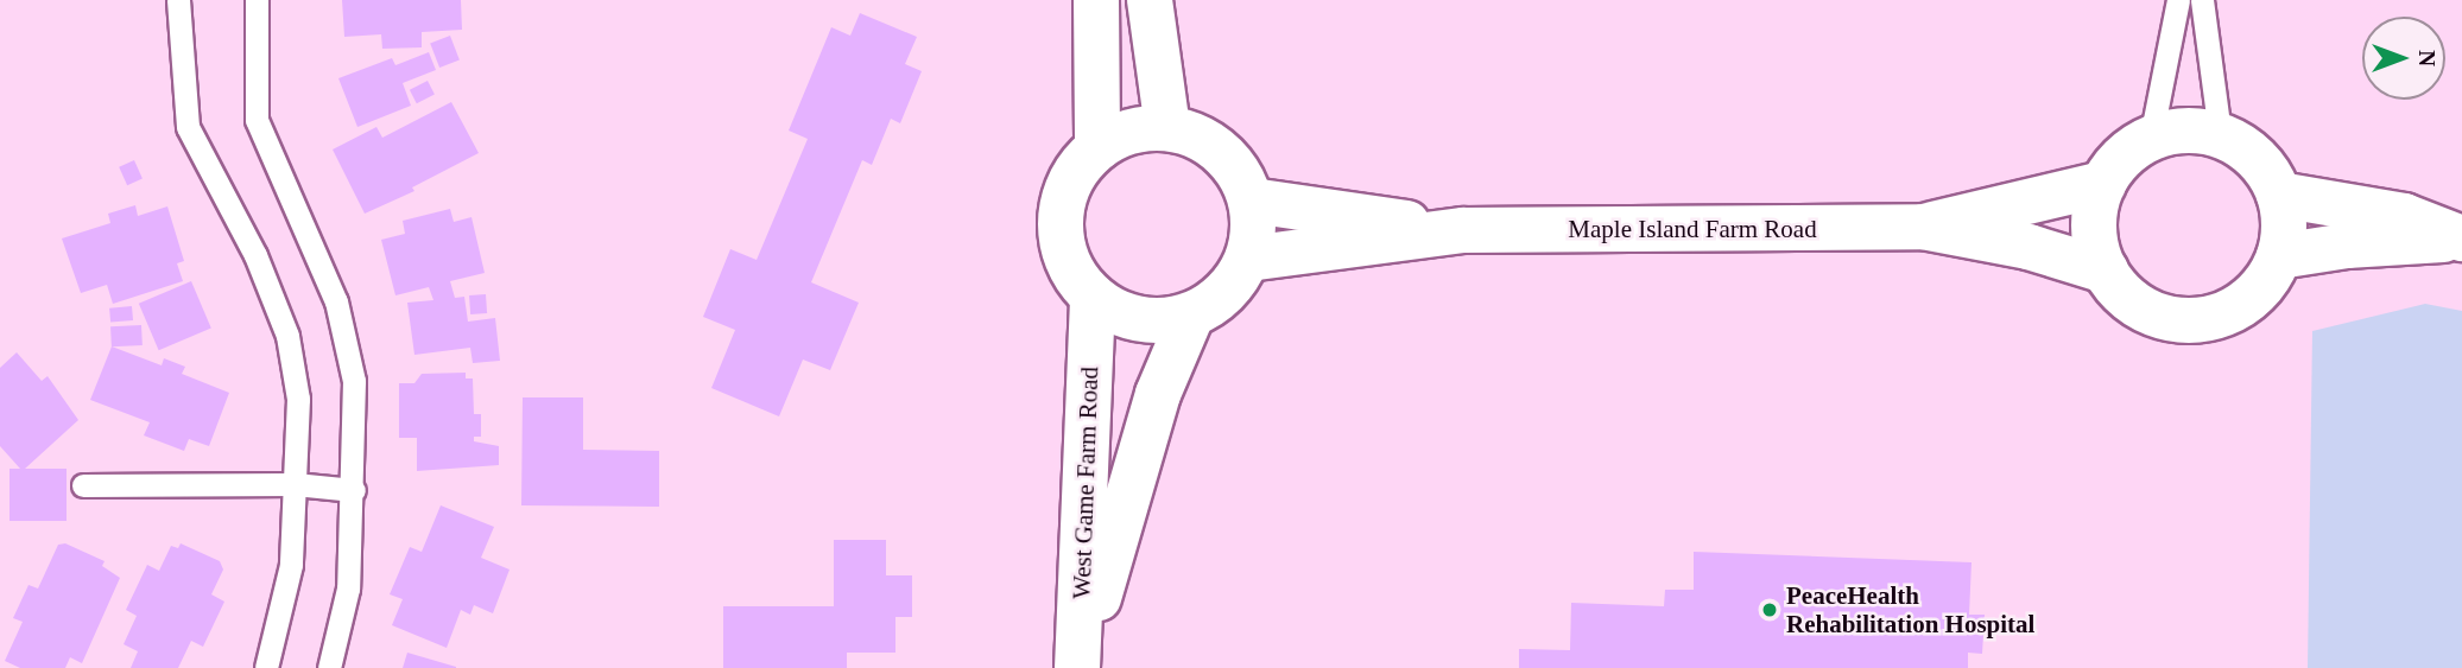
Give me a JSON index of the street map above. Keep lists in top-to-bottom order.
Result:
{
  "streets": {
    "street": ["Maple Island Farm Road", "West Game Farm Road"]
  },
  "crossings": [
    ["Maple Island Farm Road", "West Game Farm Road"]
  ],
  "places": ["PeaceHealth Rehabilitation Hospital"],
  "north": "right"
}
